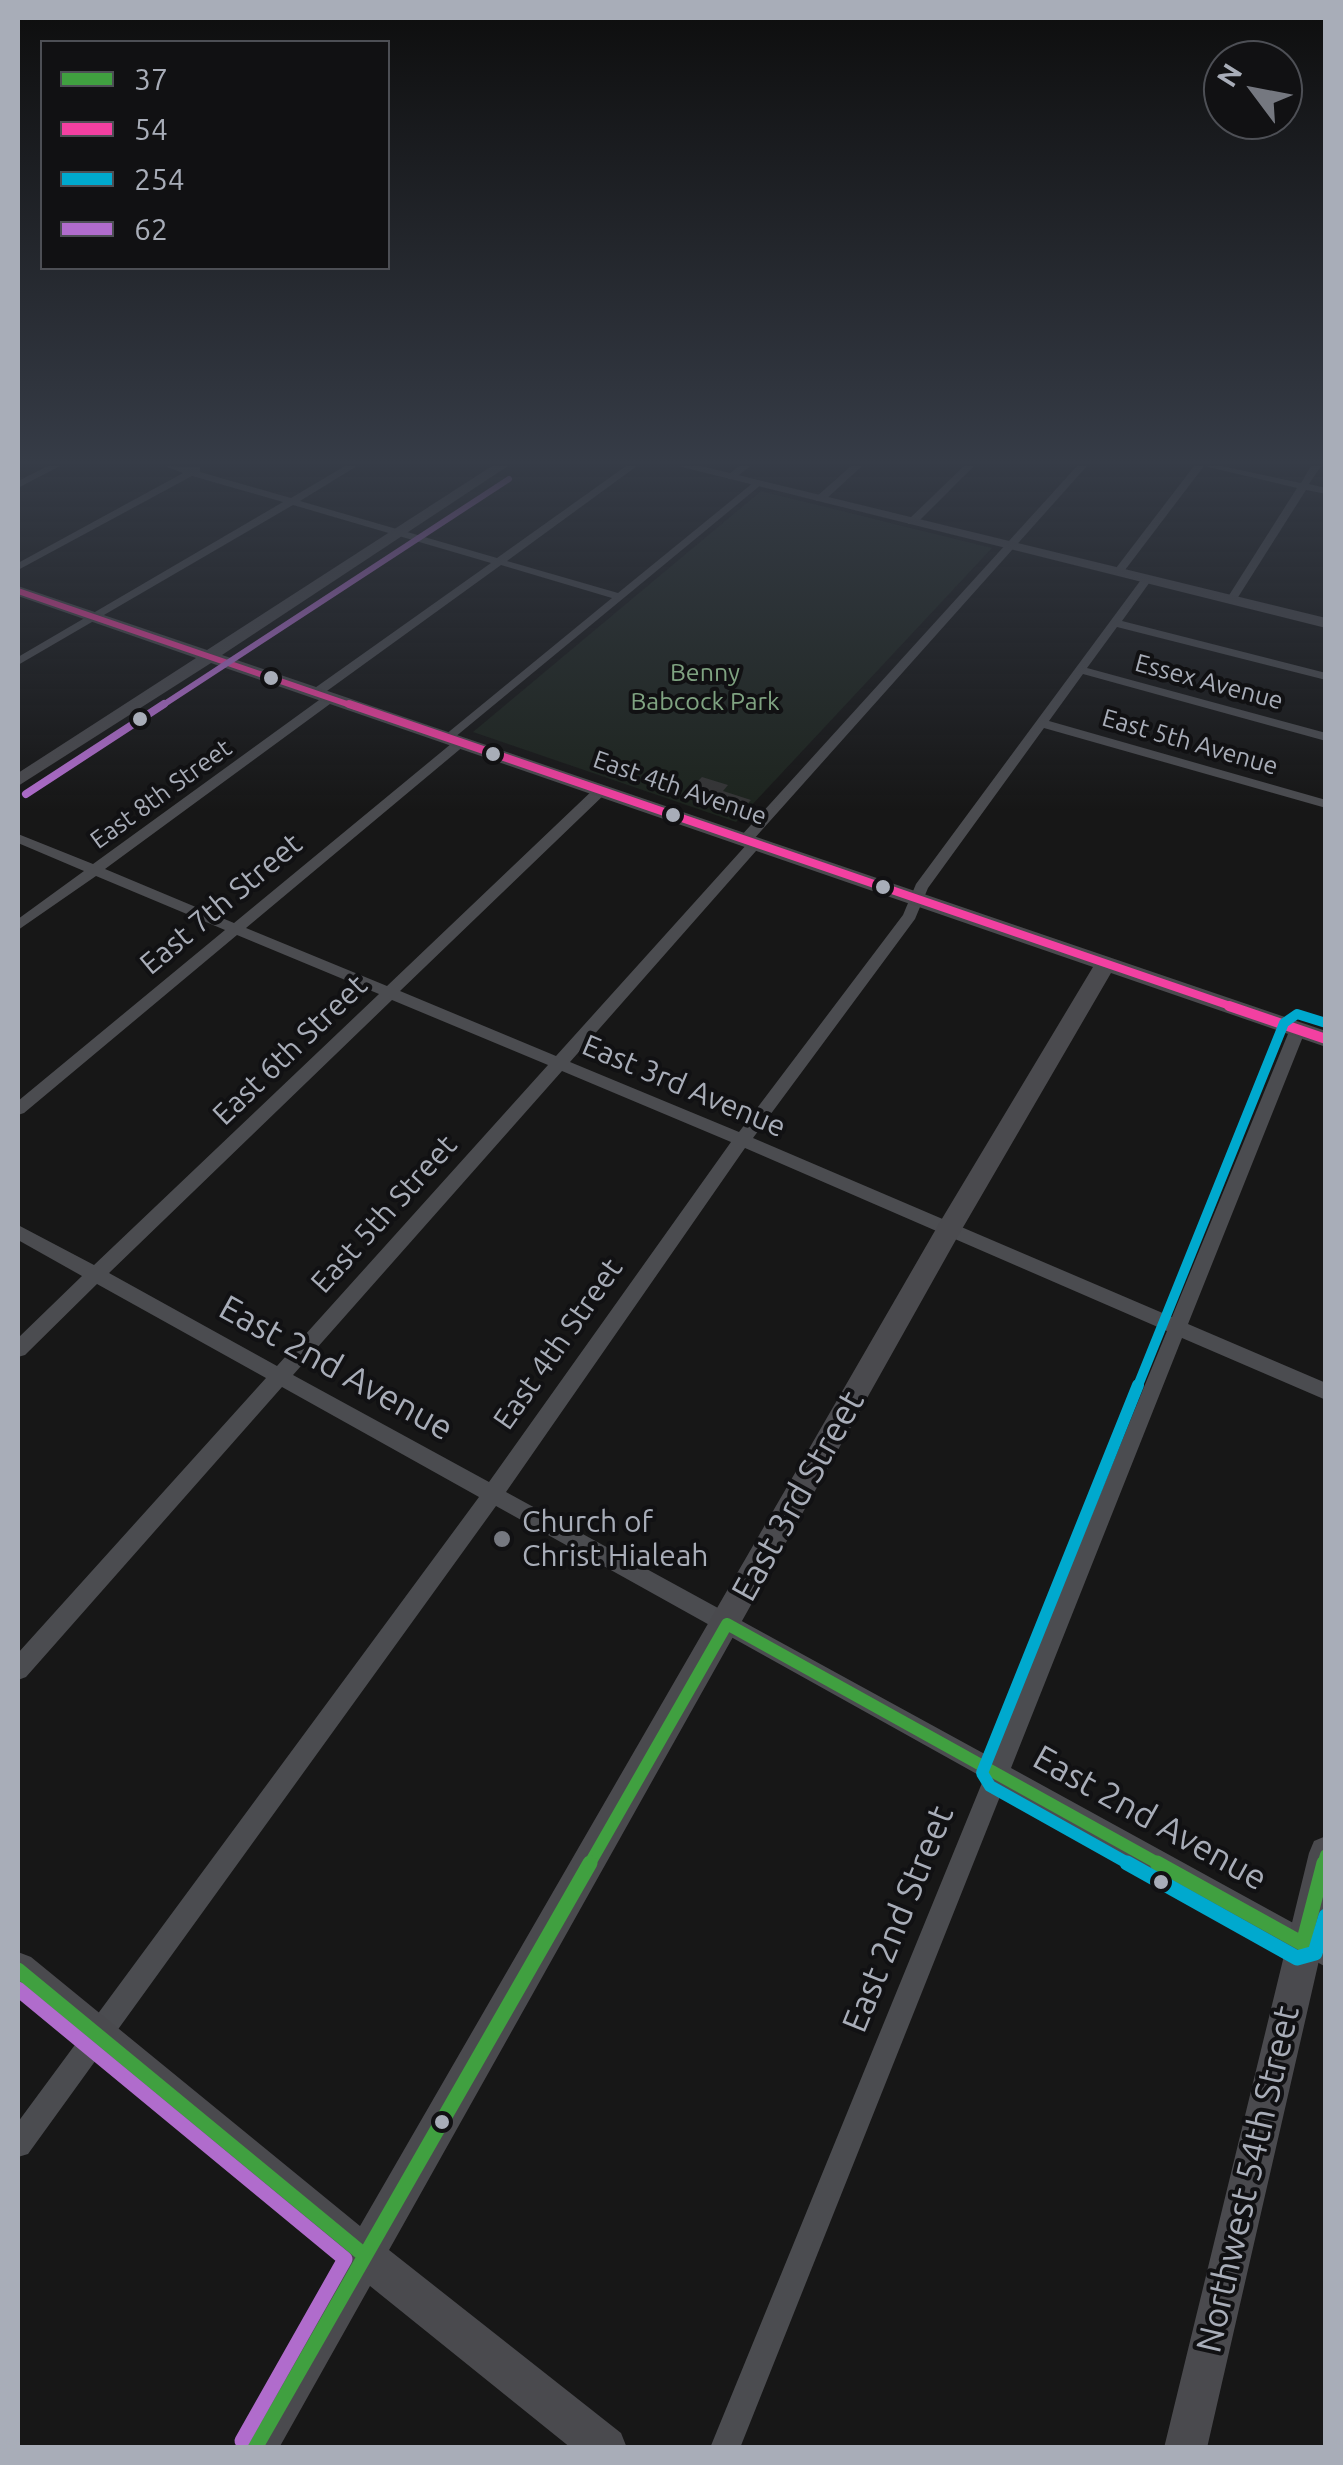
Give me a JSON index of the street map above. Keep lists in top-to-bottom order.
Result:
{
  "streets": {
    "main road": ["East 4th Avenue", "East 3rd Street", "Northwest 54th Street"],
    "street": [
      "Essex Avenue",
      "East 5th Avenue",
      "East 8th Street",
      "East 7th Street",
      "East 6th Street",
      "East 3rd Avenue",
      "East 5th Street",
      "East 4th Street",
      "East 2nd Avenue",
      "East 2nd Street"
    ]
  },
  "crossings": [
    ["Essex Avenue", "East 4th Street"],
    ["East 5th Avenue", "East 4th Street"],
    ["East 4th Avenue", "East 8th Street"],
    ["East 4th Avenue", "East 7th Street"],
    ["East 4th Avenue", "East 6th Street"],
    ["East 4th Avenue", "East 5th Street"],
    ["East 4th Avenue", "East 4th Street"],
    ["East 4th Avenue", "East 3rd Street"],
    ["East 4th Avenue", "East 2nd Street"],
    ["East 8th Street", "East 3rd Avenue"],
    ["East 7th Street", "East 3rd Avenue"],
    ["East 6th Street", "East 3rd Avenue"],
    ["East 6th Street", "East 2nd Avenue"],
    ["East 3rd Avenue", "East 5th Street"],
    ["East 3rd Avenue", "East 4th Street"],
    ["East 3rd Avenue", "East 3rd Street"],
    ["East 3rd Avenue", "East 2nd Street"],
    ["East 5th Street", "East 2nd Avenue"],
    ["East 4th Street", "East 2nd Avenue"],
    ["East 2nd Avenue", "East 3rd Street"],
    ["East 2nd Avenue", "East 2nd Street"],
    ["East 2nd Avenue", "Northwest 54th Street"]
  ],
  "parks": ["Benny Babcock Park"],
  "places": ["Church of Christ Hialeah"],
  "lines": [
    "transit line 62",
    "transit line 54",
    "transit line 254",
    "transit line 37"
  ],
  "legend": [
    "37",
    "54",
    "254",
    "62"
  ],
  "north": "top left"
}
